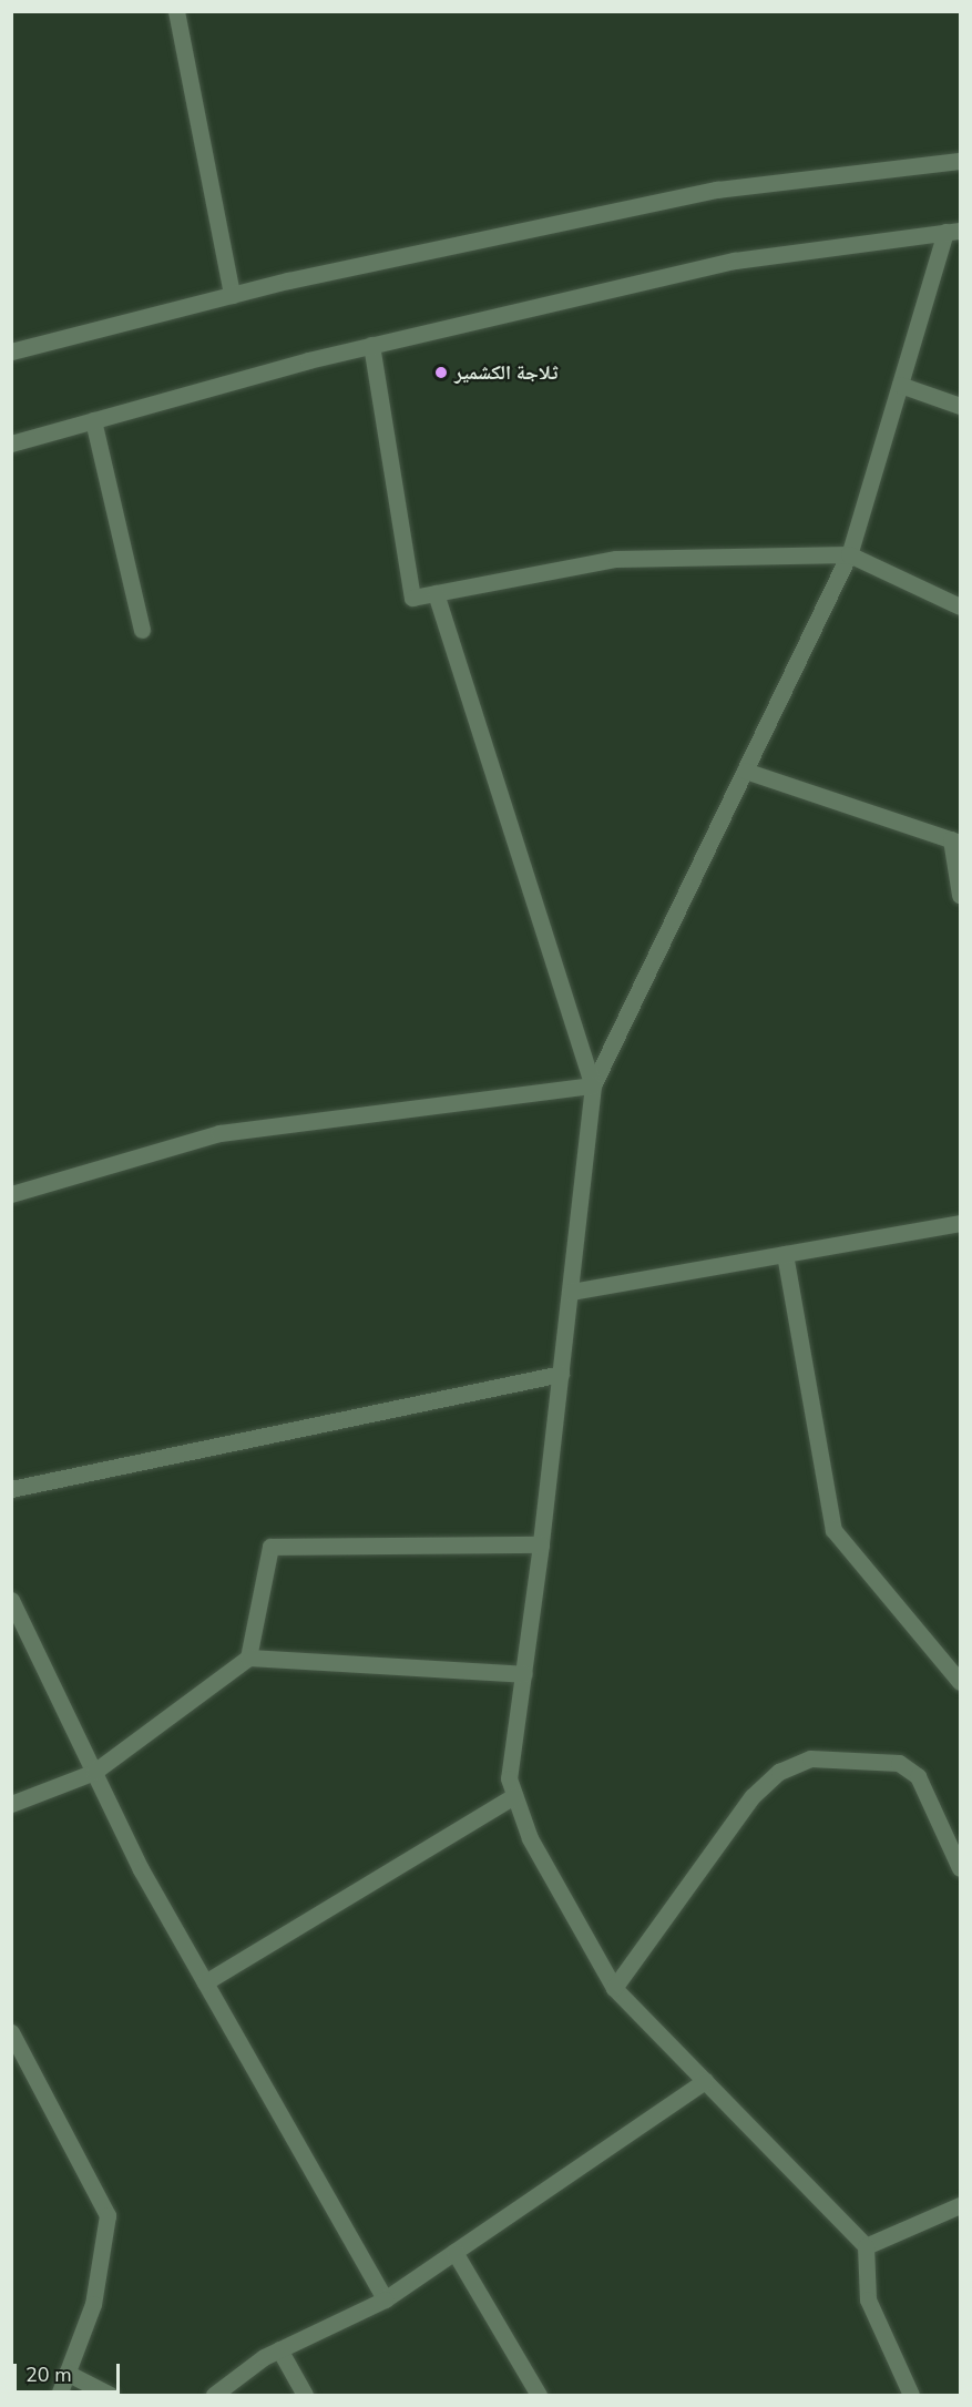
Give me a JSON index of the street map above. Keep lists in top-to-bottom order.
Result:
{
  "places": ["ثلاجة الكشمير"],
  "scale_bar": "20 m"
}
